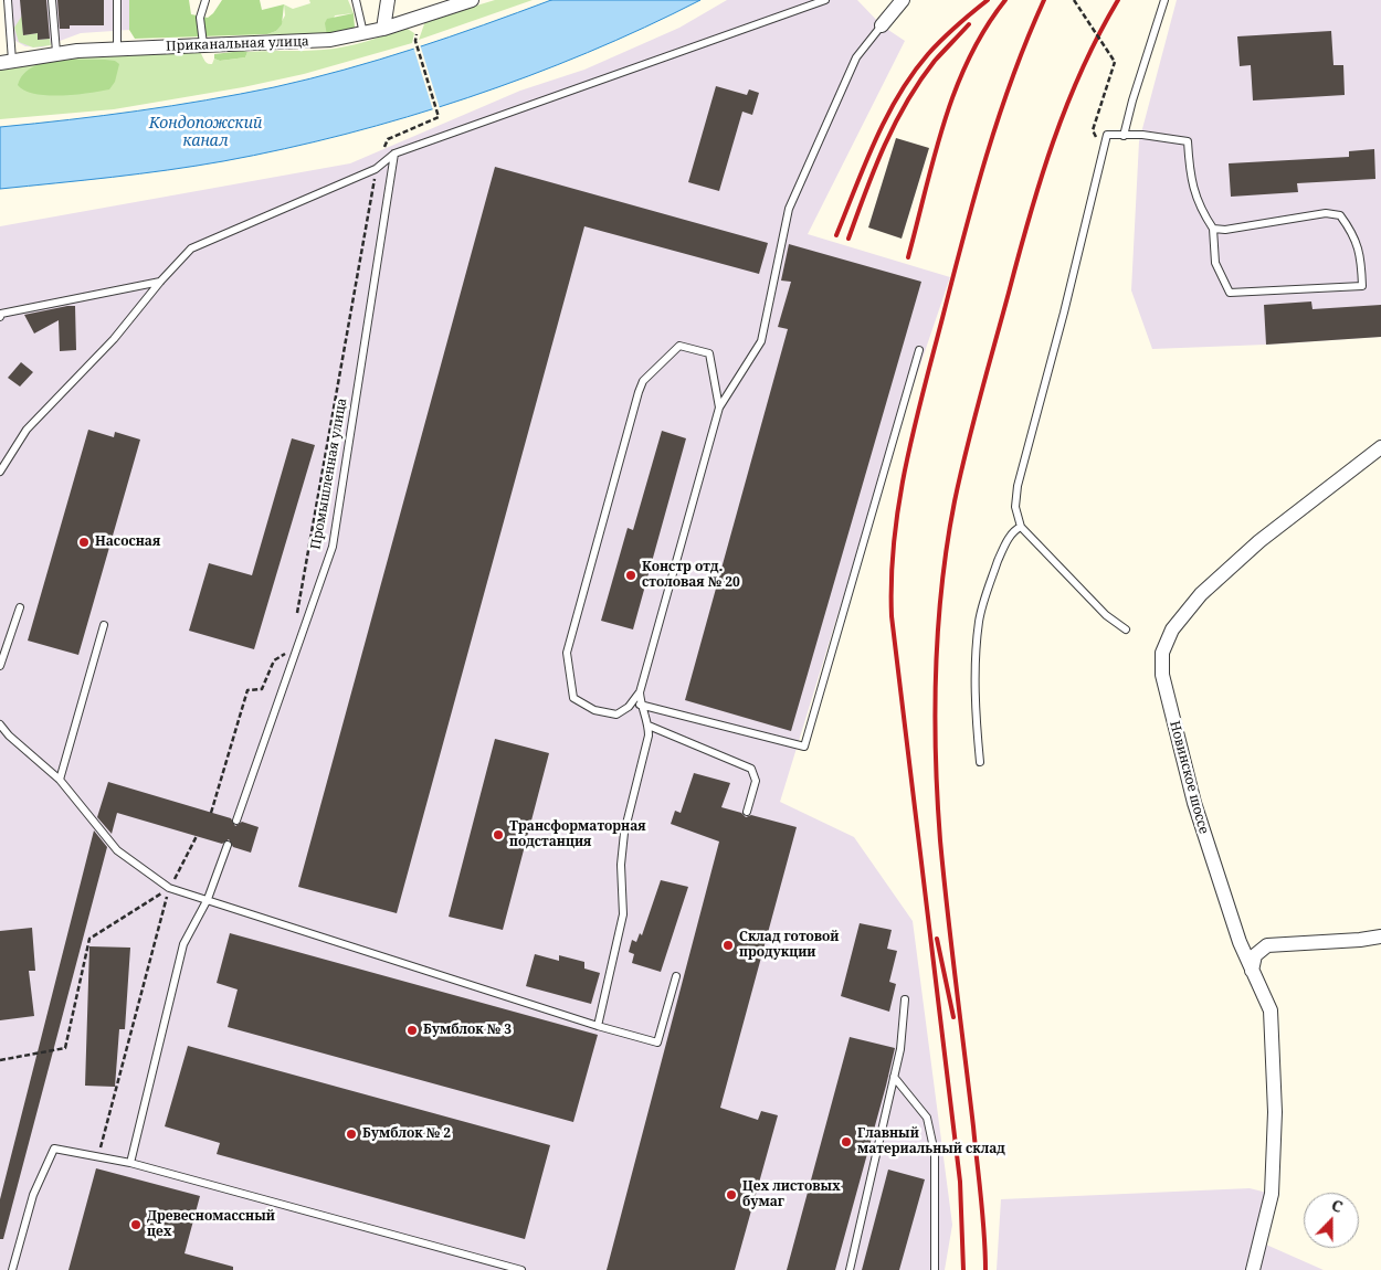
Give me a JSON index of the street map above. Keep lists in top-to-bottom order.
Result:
{
  "streets": {
    "street": ["Приканальная улица", "Новинское шоссе"],
    "lane": ["Промышленная улица"]
  },
  "water": ["Кондопожский канал"],
  "places": [
    "Насосная",
    "Констр отд. столовая № 20",
    "Трансформаторная подстанция",
    "Склад готовой продукции",
    "Бумблок № 3",
    "Бумблок № 2",
    "Главный материальный склад",
    "Цех листовых бумаг",
    "Древесномассный цех"
  ],
  "north": "top"
}
